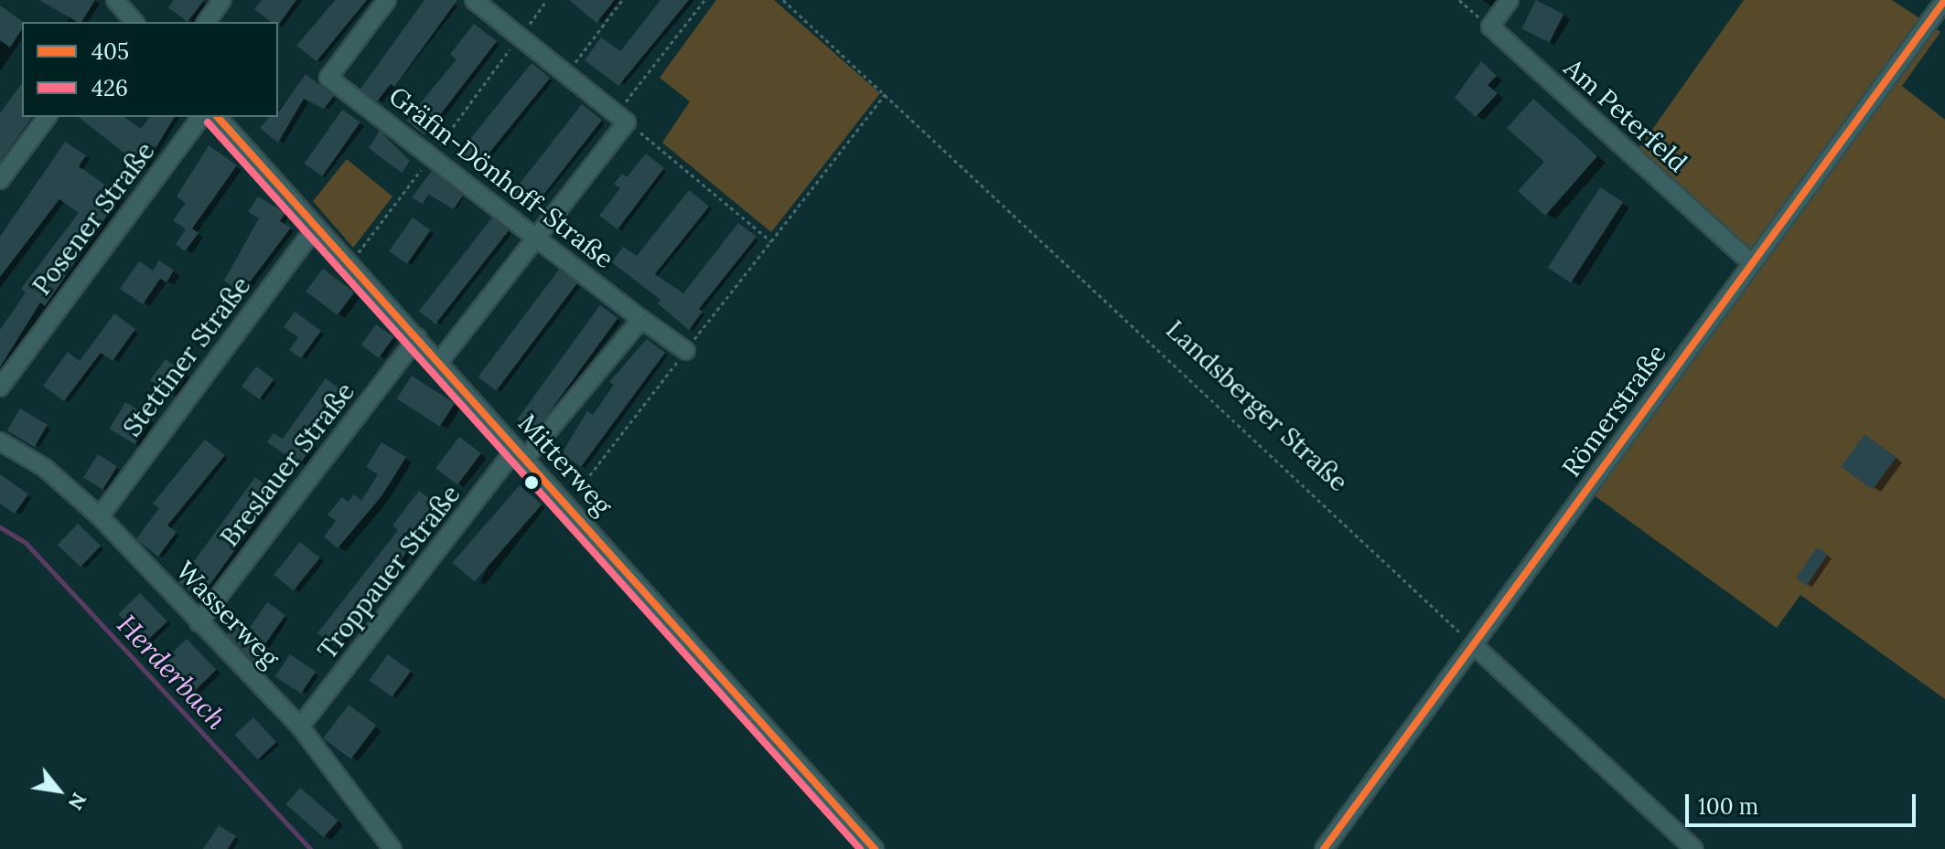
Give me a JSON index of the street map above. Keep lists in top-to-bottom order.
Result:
{
  "streets": {
    "street": [
      "Am Peterfeld",
      "Gräfin-Dönhoff-Straße",
      "Posener Straße",
      "Stettiner Straße",
      "Römerstraße",
      "Breslauer Straße",
      "Mitterweg",
      "Troppauer Straße",
      "Wasserweg"
    ],
    "path": ["Landsberger Straße"]
  },
  "crossings": [
    ["Am Peterfeld", "Römerstraße"],
    ["Stettiner Straße", "Mitterweg"],
    ["Stettiner Straße", "Wasserweg"],
    ["Landsberger Straße", "Römerstraße"],
    ["Breslauer Straße", "Mitterweg"],
    ["Breslauer Straße", "Wasserweg"],
    ["Mitterweg", "Troppauer Straße"],
    ["Troppauer Straße", "Wasserweg"]
  ],
  "water": ["Herderbach"],
  "lines": ["transit line 405", "transit line 426"],
  "legend": ["405", "426"],
  "scale_bar": "100 m",
  "north": "bottom right"
}
